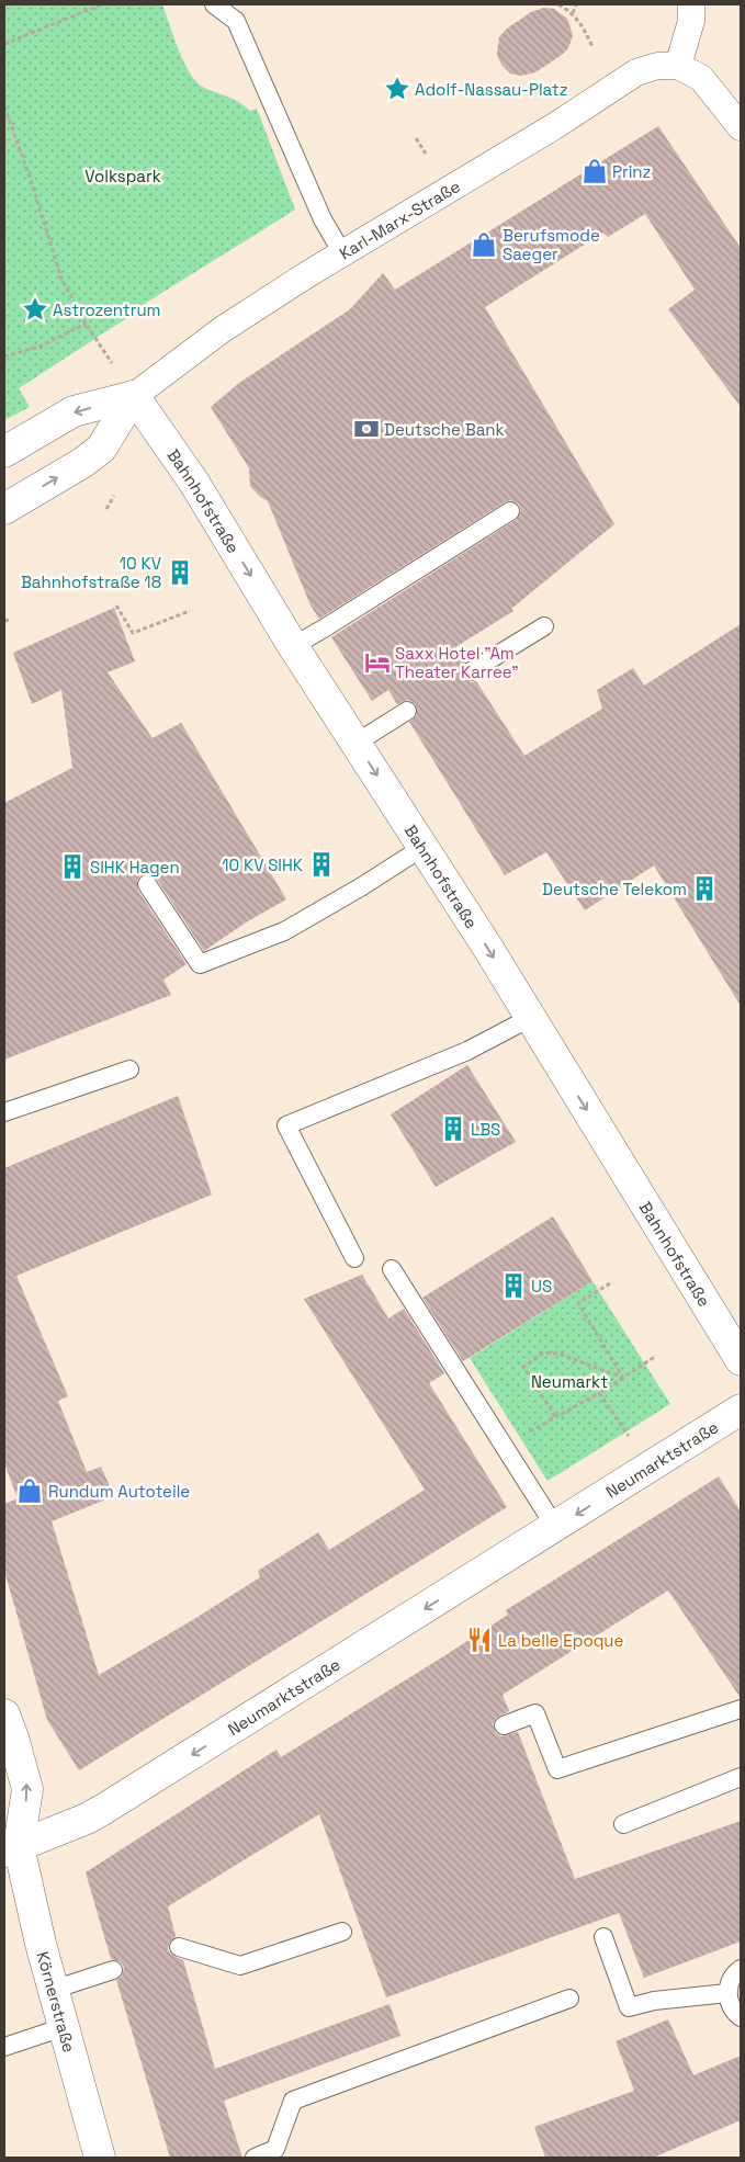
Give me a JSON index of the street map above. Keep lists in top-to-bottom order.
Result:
{
  "streets": {
    "street": [
      "Karl-Marx-Straße",
      "Bahnhofstraße",
      "Neumarktstraße",
      "Körnerstraße"
    ]
  },
  "crossings": [
    ["Karl-Marx-Straße", "Bahnhofstraße"],
    ["Neumarktstraße", "Körnerstraße"]
  ],
  "one_way": ["Bahnhofstraße", "Neumarktstraße"],
  "parks": ["Volkspark", "Neumarkt"],
  "places": {
    "place": ["Adolf-Nassau-Platz", "Astrozentrum"],
    "shop": ["Prinz", "Berufsmode Saeger", "Rundum Autoteile"],
    "bank": ["Deutsche Bank"],
    "building": [
      "10 KV Bahnhofstraße 18",
      "10 KV SIHK",
      "SIHK Hagen",
      "Deutsche Telekom",
      "LBS",
      "US"
    ],
    "hotel": ["Saxx Hotel \"Am Theater Karree\""],
    "restaurant": ["La belle Epoque"]
  }
}
